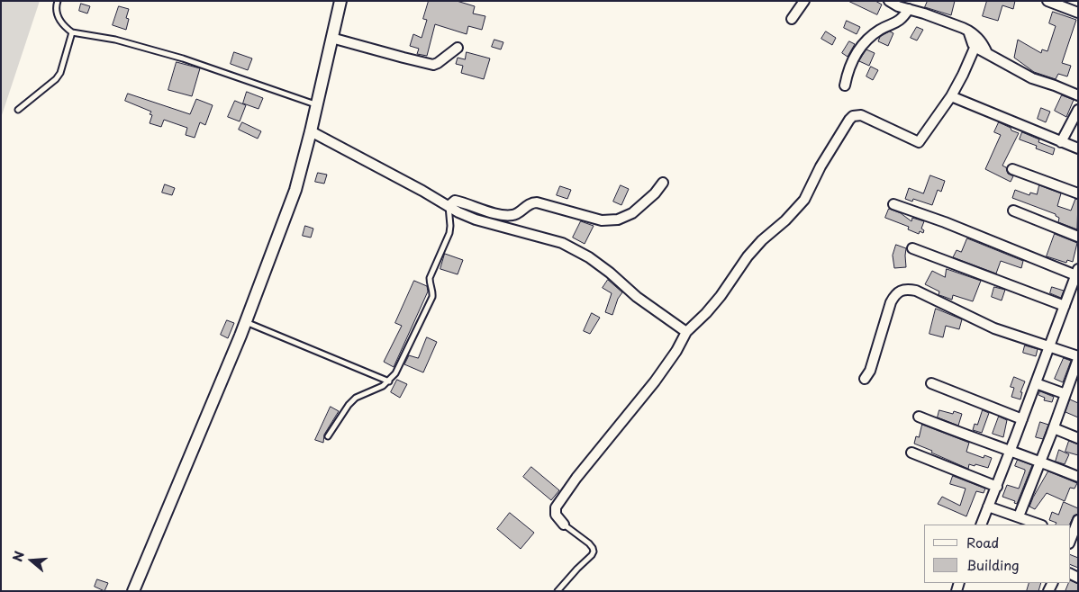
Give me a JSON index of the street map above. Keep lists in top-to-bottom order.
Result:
{
  "legend": ["Road", "Building"],
  "north": "left"
}
